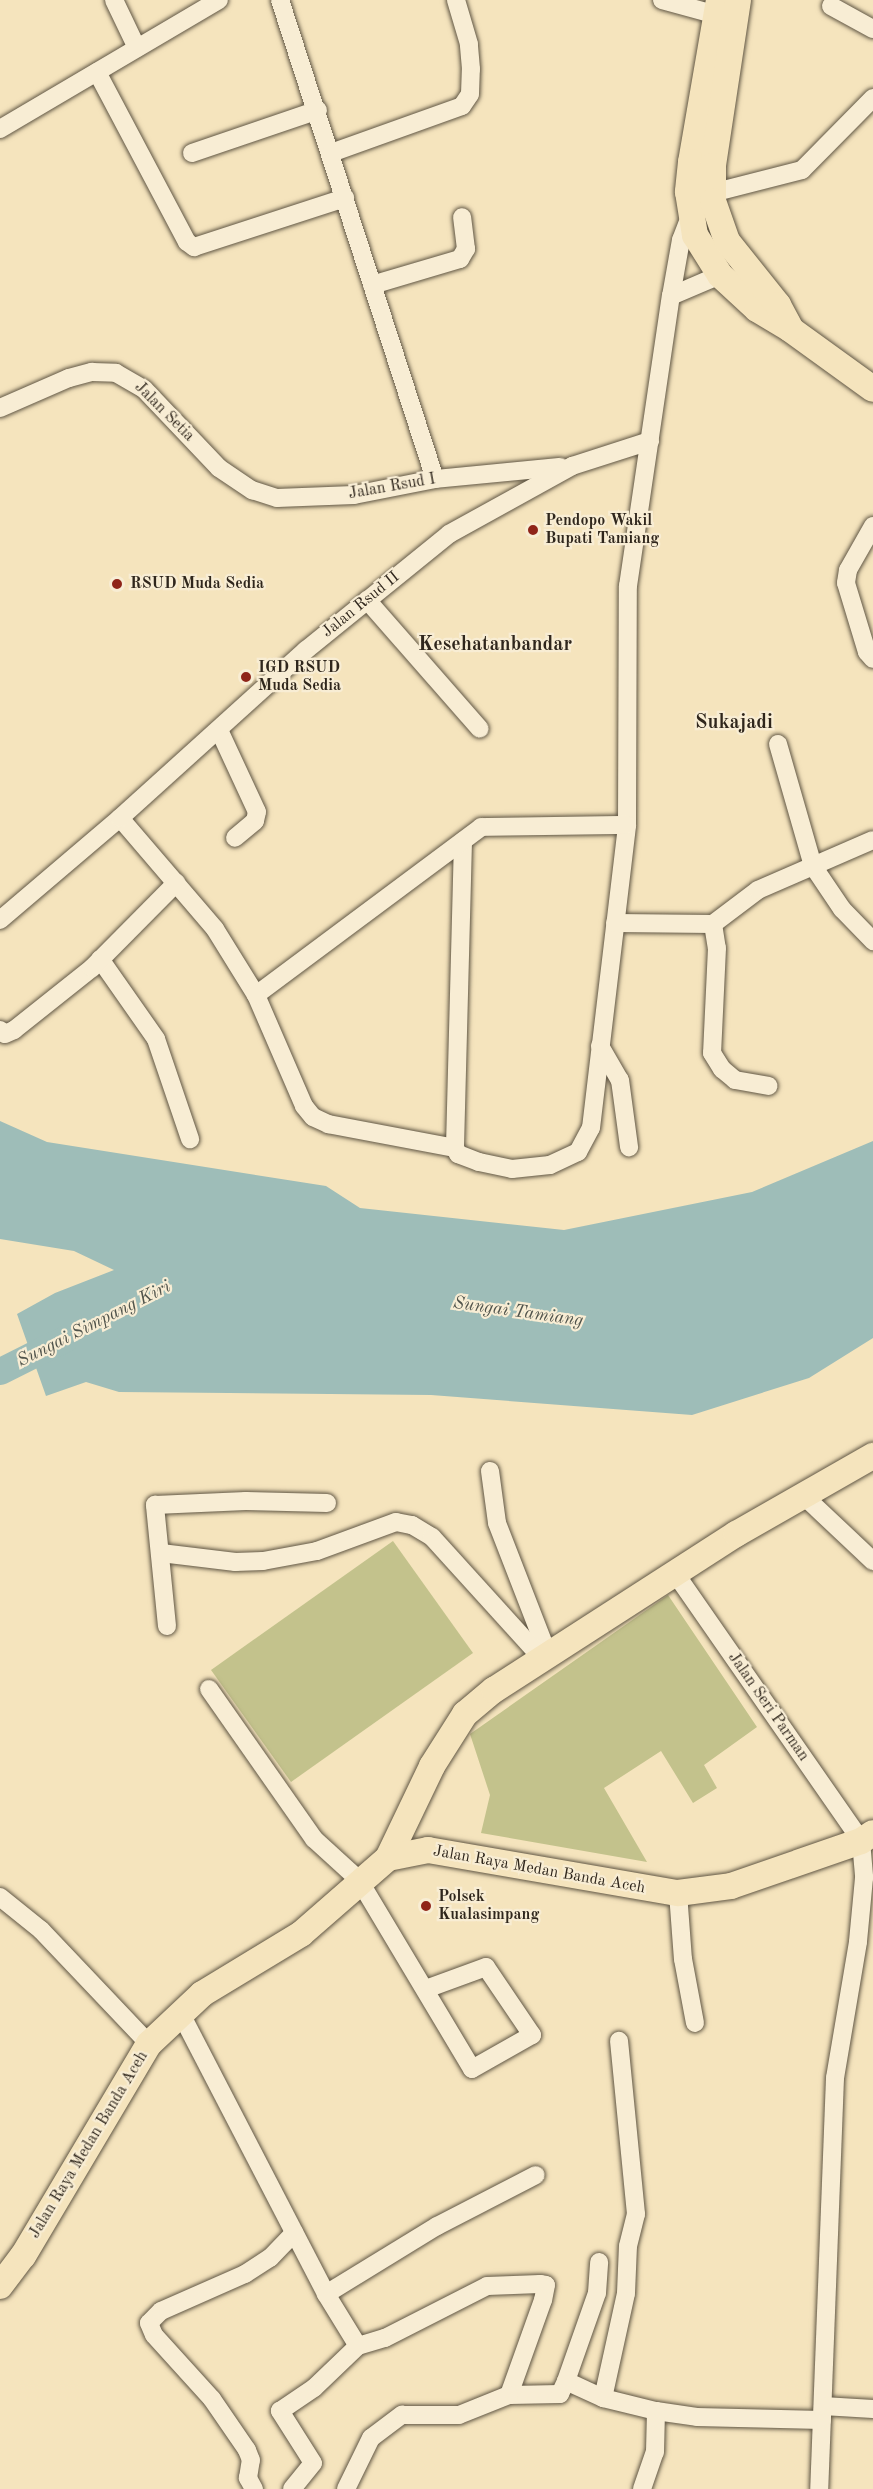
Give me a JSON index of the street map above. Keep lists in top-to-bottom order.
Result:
{
  "streets": {
    "highway": ["Jalan Raya Medan Banda Aceh"],
    "street": [
      "Jalan Setia",
      "Jalan Rsud I",
      "Jalan Rsud II",
      "Jalan Seri Parman"
    ]
  },
  "crossings": [
    ["Jalan Setia", "Jalan Rsud I"],
    ["Jalan Rsud I", "Jalan Rsud II"],
    ["Jalan Seri Parman", "Jalan Raya Medan Banda Aceh"]
  ],
  "districts": ["Kesehatanbandar", "Sukajadi"],
  "water": ["Sungai Tamiang", "Sungai Simpang Kiri"],
  "places": [
    "Pendopo Wakil Bupati Tamiang",
    "RSUD Muda Sedia",
    "IGD RSUD Muda Sedia",
    "Polsek Kualasimpang"
  ]
}
